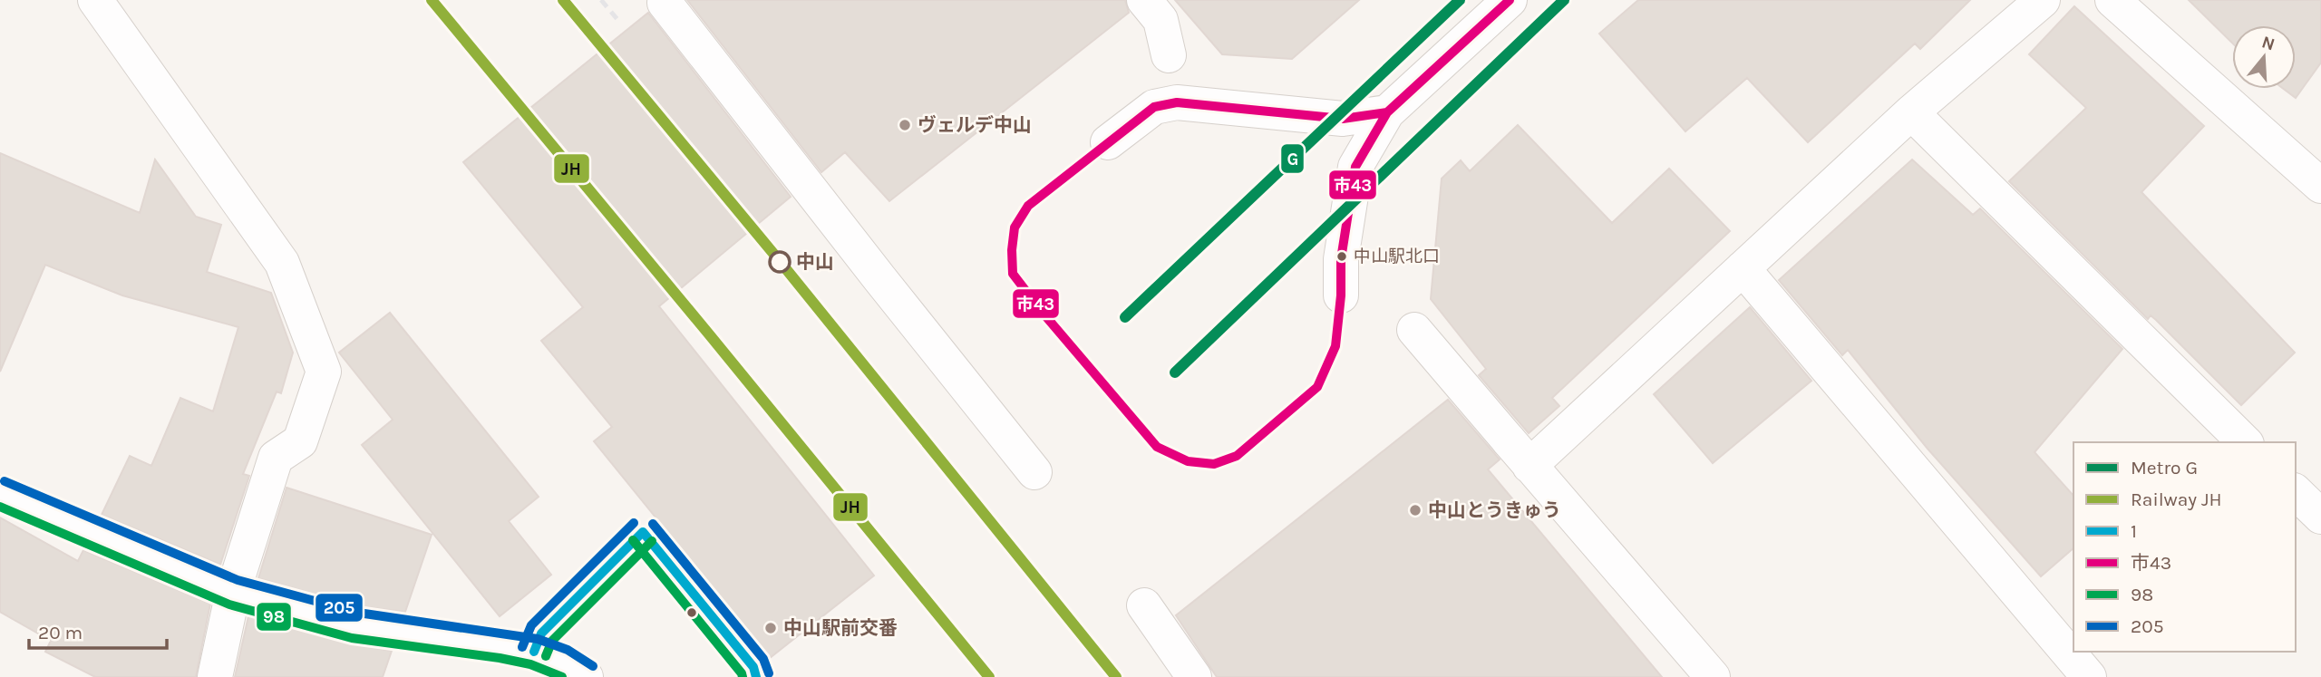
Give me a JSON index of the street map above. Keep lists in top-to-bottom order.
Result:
{
  "places": [
    "ヴェルデ中山",
    "中山駅北口",
    "中山",
    "中山とうきゅう",
    "中山駅前交番"
  ],
  "lines": [
    "metro line G",
    "rail line JH",
    "transit line 市43",
    "transit line 205",
    "transit line 98",
    "transit line 1"
  ],
  "legend": [
    "Metro G",
    "Railway JH",
    "1",
    "市43",
    "98",
    "205"
  ],
  "scale_bar": "20 m",
  "north": "top"
}
